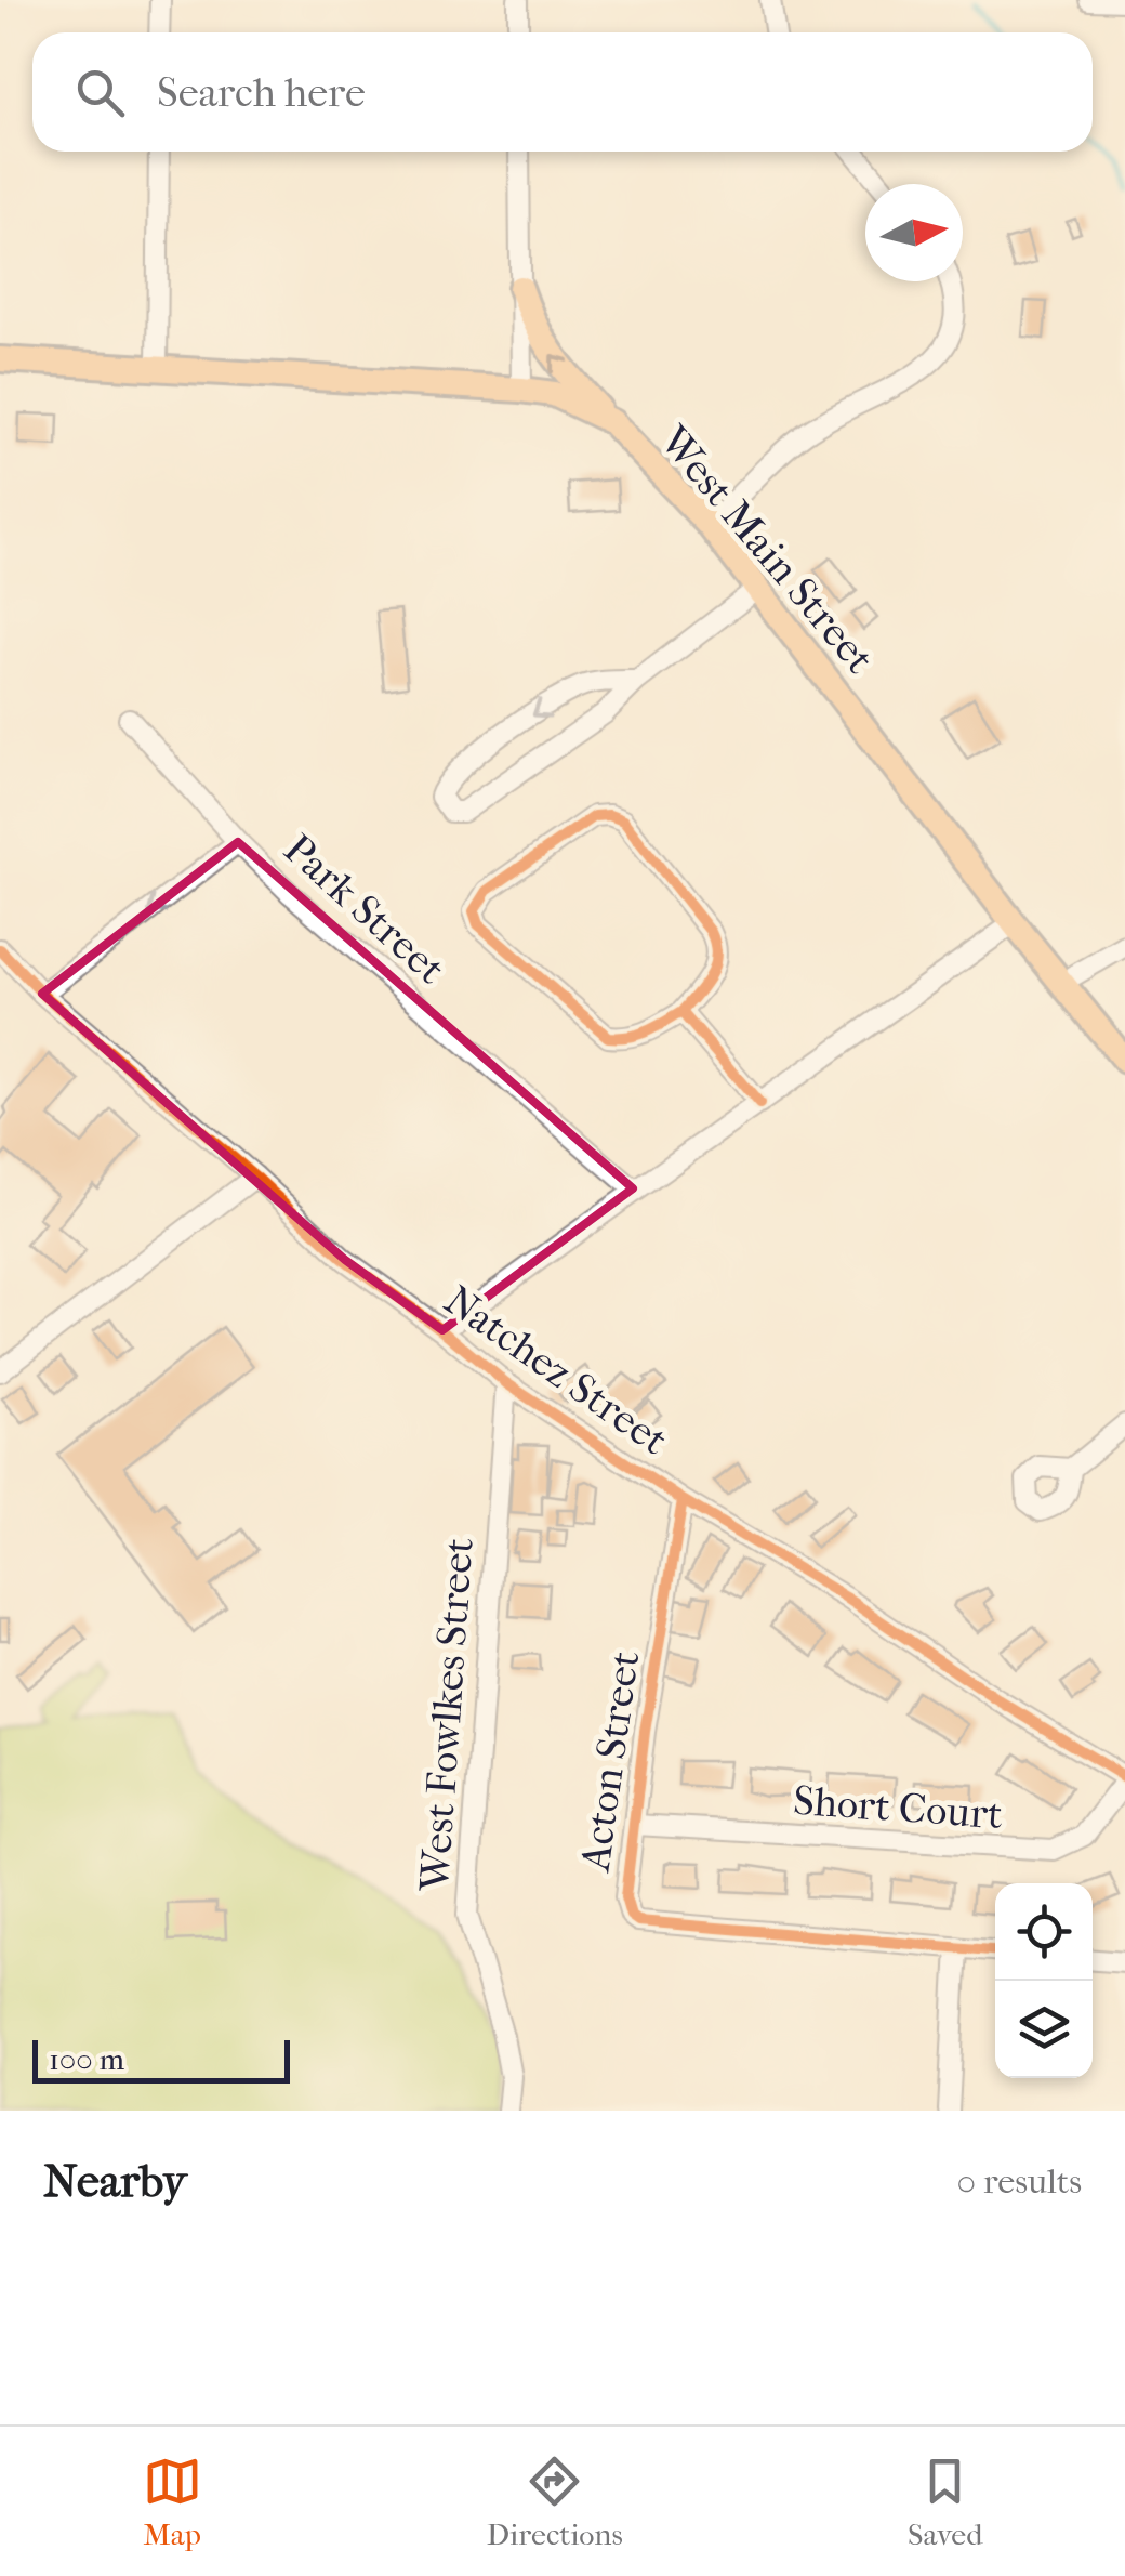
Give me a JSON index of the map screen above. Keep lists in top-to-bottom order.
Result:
{
  "streets": {
    "main road": ["West Main Street"],
    "street": [
      "Park Street",
      "Natchez Street",
      "West Fowlkes Street",
      "Acton Street",
      "Short Court"
    ]
  },
  "crossings": [
    ["Park Street", "Natchez Street"],
    ["Natchez Street", "West Fowlkes Street"],
    ["Natchez Street", "Acton Street"],
    ["Natchez Street", "Short Court"],
    ["Acton Street", "Short Court"]
  ],
  "scale_bar": "100 m",
  "north": "right",
  "page": {
    "search": "Search here",
    "scale": "100 m",
    "heading": ["Nearby", "0 results"],
    "nav": ["Map", "Directions", "Saved"]
  }
}
